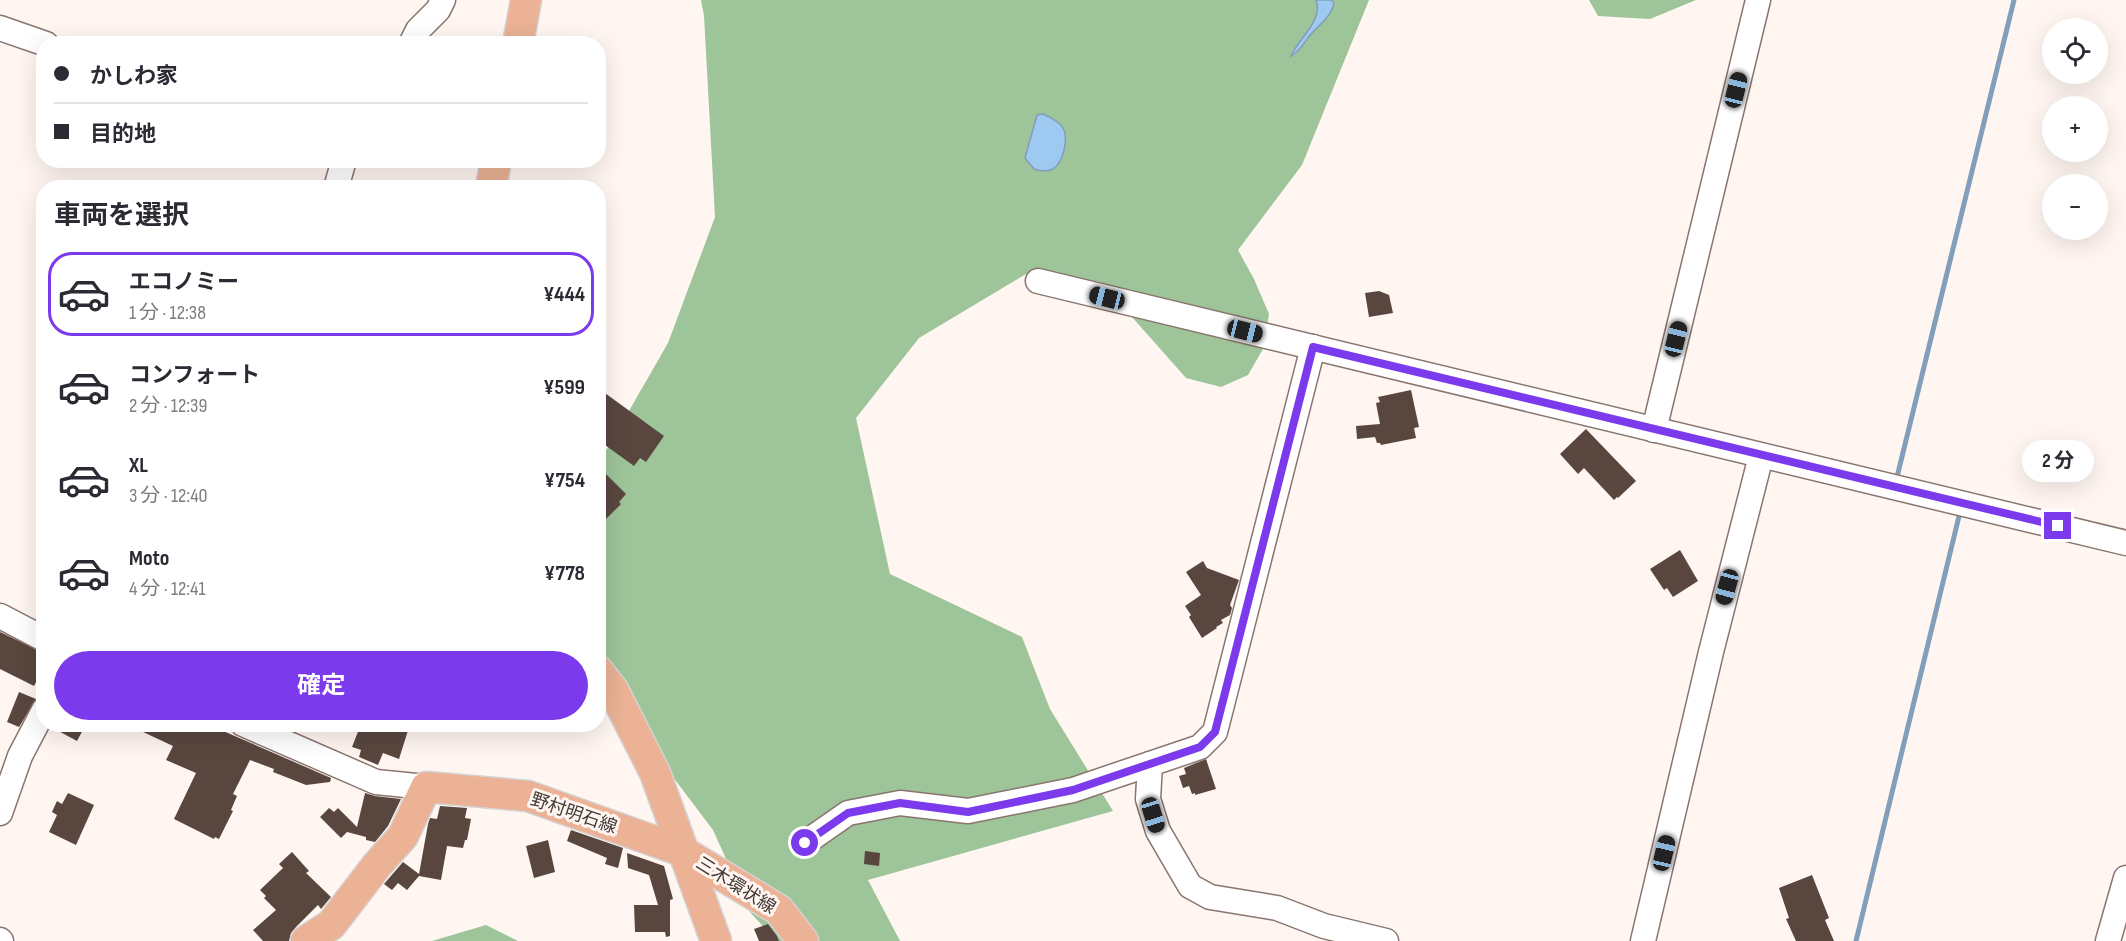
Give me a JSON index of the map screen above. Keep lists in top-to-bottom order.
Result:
{
  "streets": {
    "main road": ["野村明石線", "三木環状線"]
  },
  "crossings": [
    ["野村明石線", "三木環状線"]
  ],
  "page": {
    "map_buttons": ["+", "−"],
    "banner": ["かしわ家", "目的地"],
    "heading": "車両を選択",
    "list": [
      {
        "name": "エコノミー",
        "note": "1 分 · 12:38",
        "value": "¥444"
      },
      {
        "name": "コンフォート",
        "note": "2 分 · 12:39",
        "value": "¥599"
      },
      {
        "name": "XL",
        "note": "3 分 · 12:40",
        "value": "¥754"
      },
      {
        "name": "Moto",
        "note": "4 分 · 12:41",
        "value": "¥778"
      }
    ],
    "bubble": "2 分",
    "buttons": "確定"
  }
}
